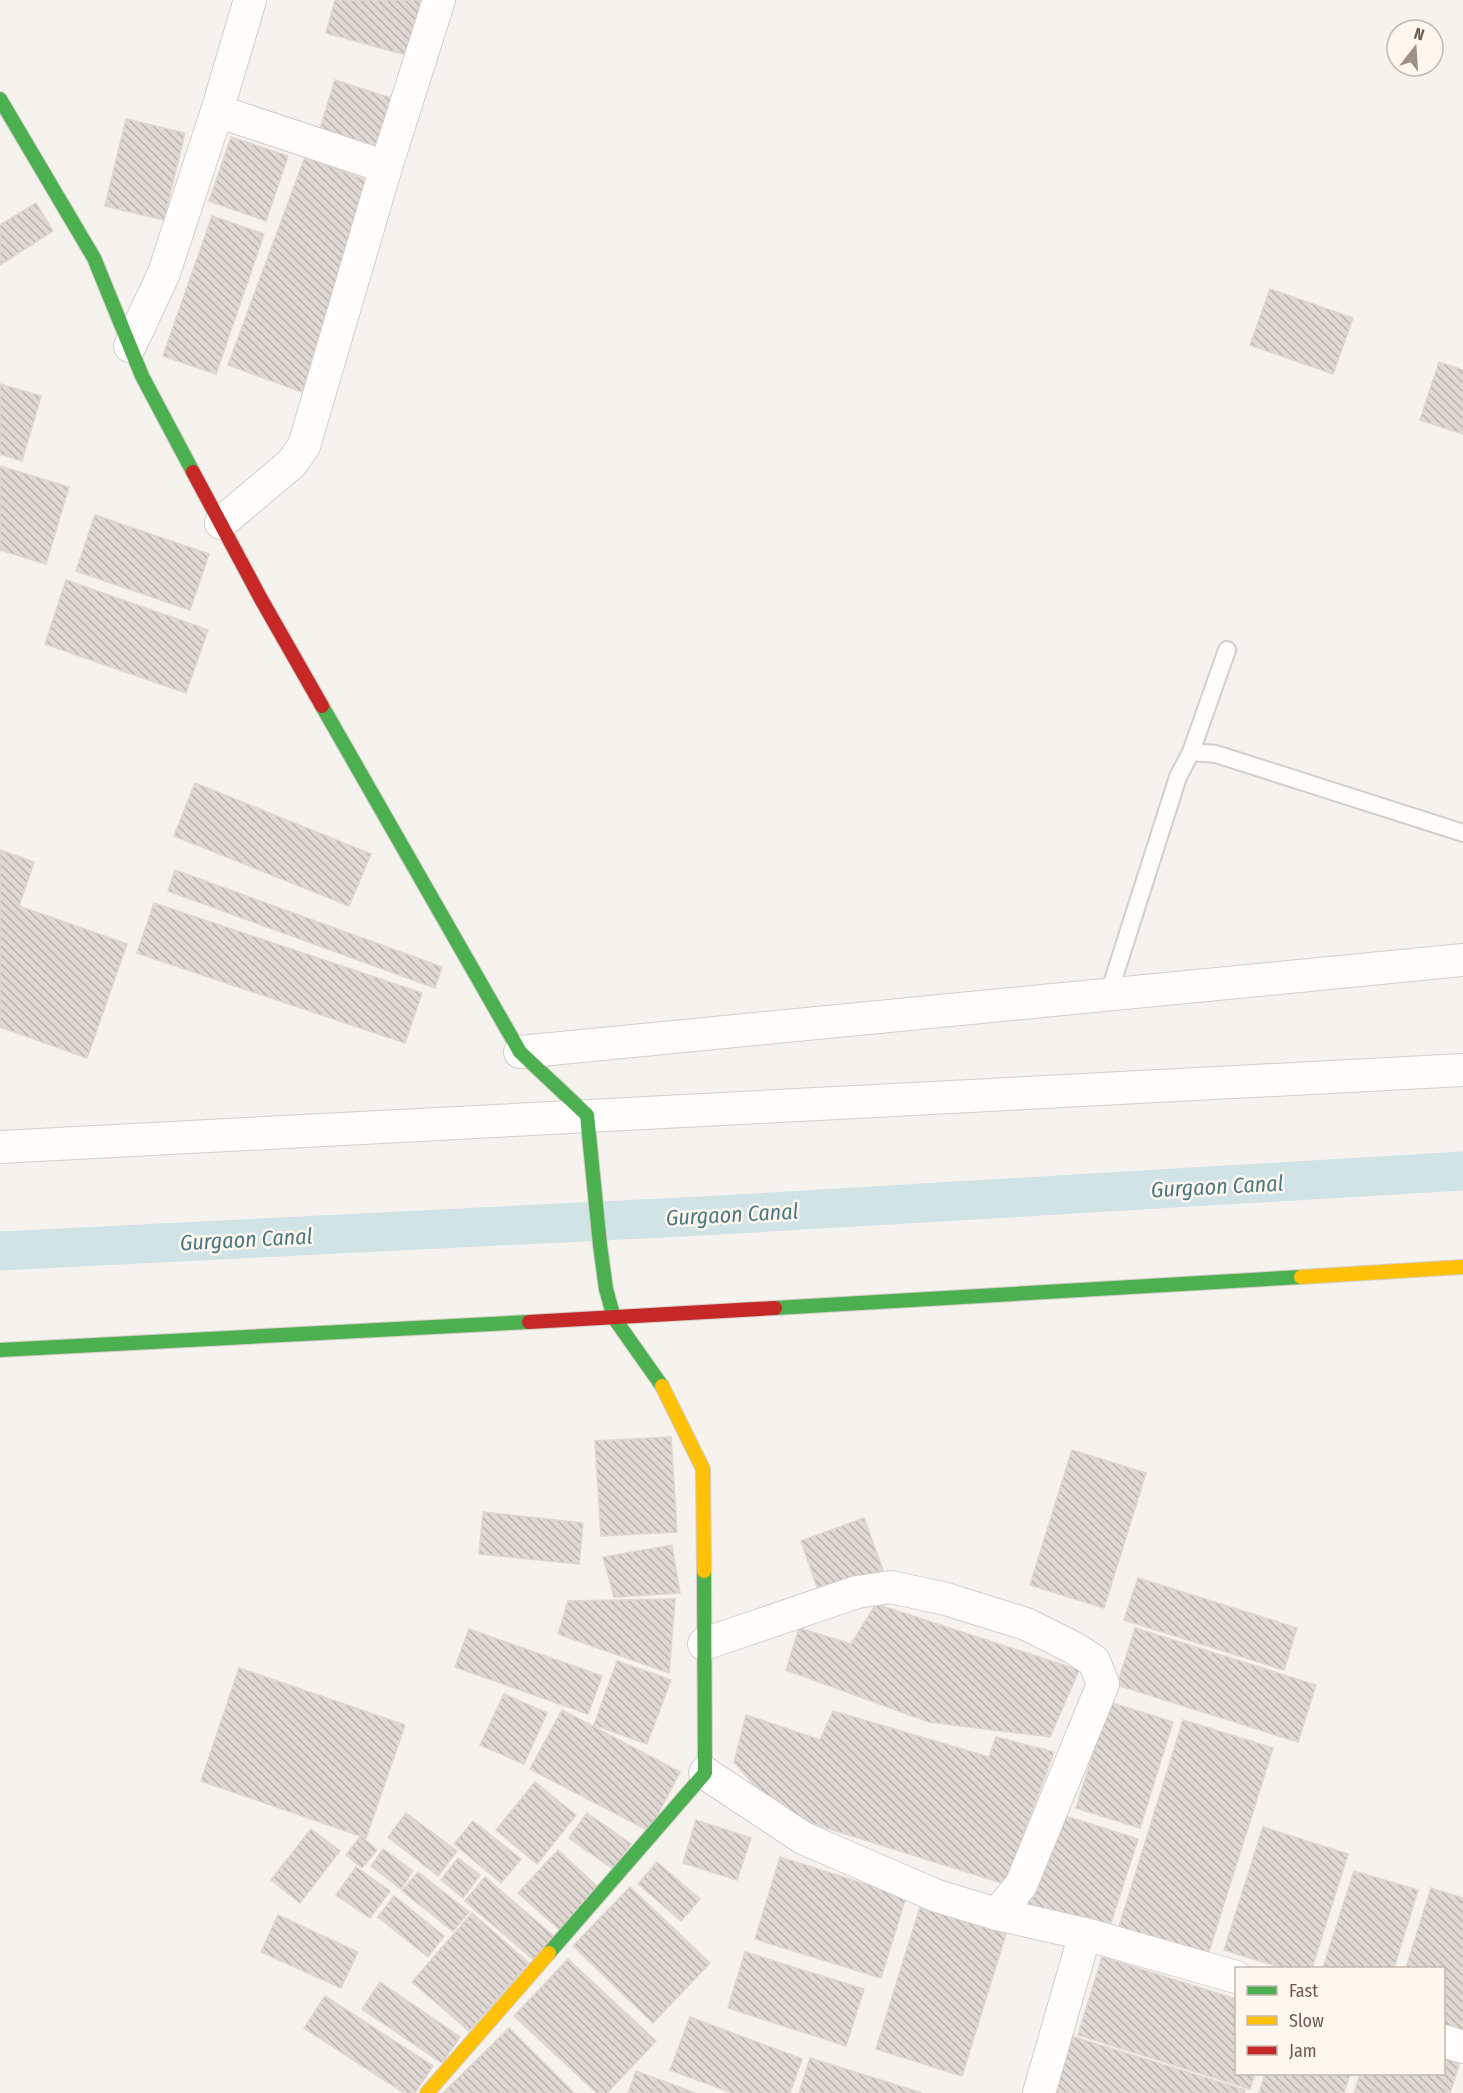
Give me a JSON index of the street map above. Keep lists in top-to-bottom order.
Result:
{
  "water": ["Gurgaon Canal"],
  "legend": ["Fast", "Slow", "Jam"],
  "north": "top"
}
